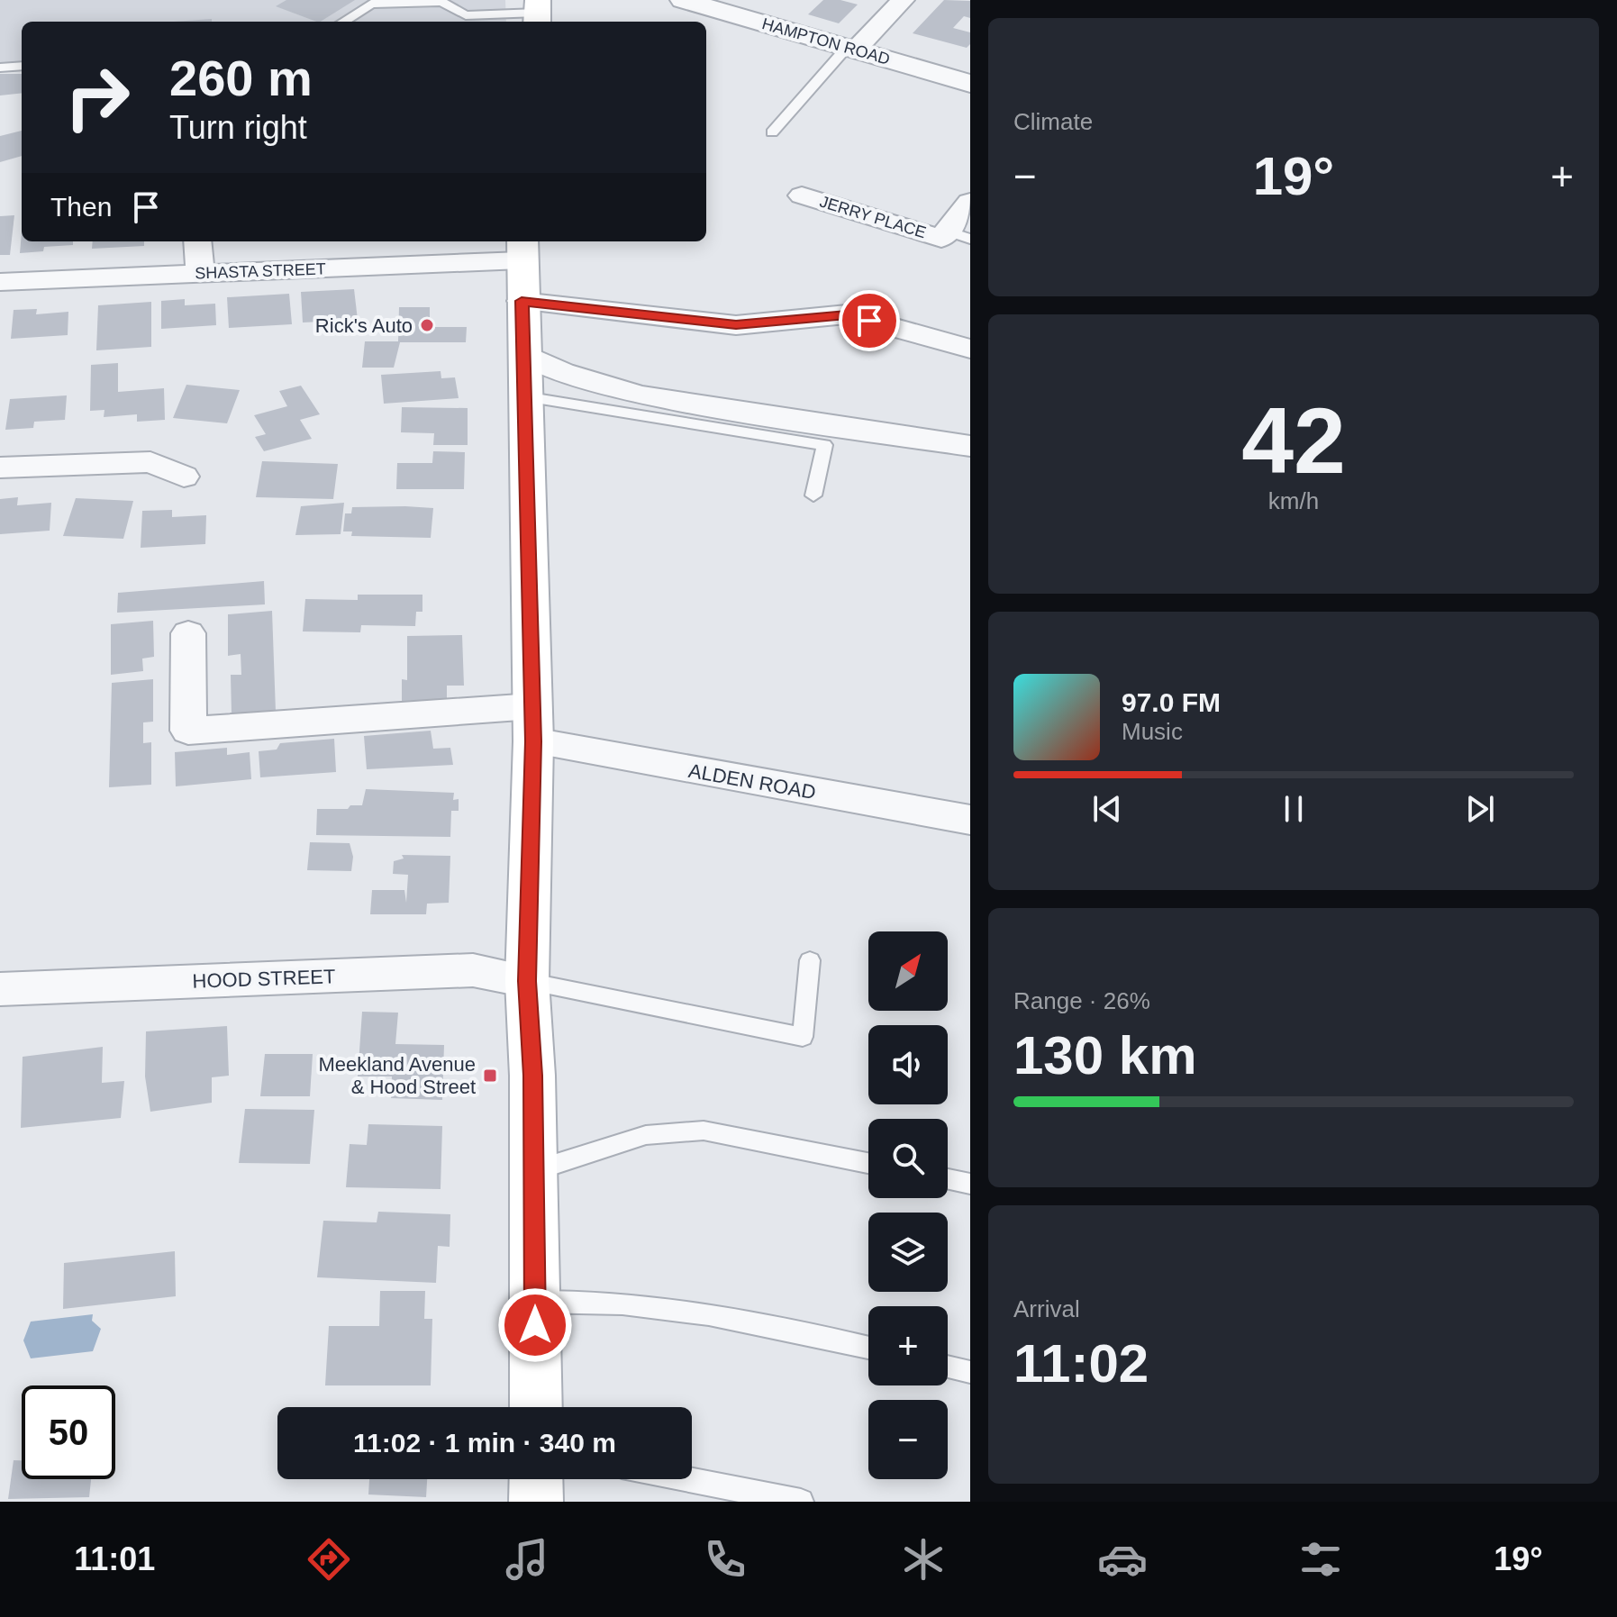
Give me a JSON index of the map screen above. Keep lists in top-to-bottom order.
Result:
{
  "streets": {
    "street": [
      "HAMPTON ROAD",
      "JERRY PLACE",
      "SHASTA STREET",
      "ALDEN ROAD",
      "HOOD STREET"
    ]
  },
  "places": {
    "other": ["Rick's Auto"],
    "transit": ["Meekland Avenue & Hood Street"]
  },
  "north": "top right",
  "page": {
    "tile": [
      "Climate",
      ["42", "km/h"],
      ["Range · 26%", "130 km"],
      ["Arrival", "11:02"]
    ],
    "turn": ["260 m", "Turn right"],
    "heat": ["−", "19°", "+"],
    "then": "Then",
    "song": ["97.0 FM", "Music"],
    "map_buttons": ["+", "−"],
    "limit": "50",
    "trip": "11:02 · 1 min · 340 m",
    "tabs": ["11:01", "19°"]
  }
}
